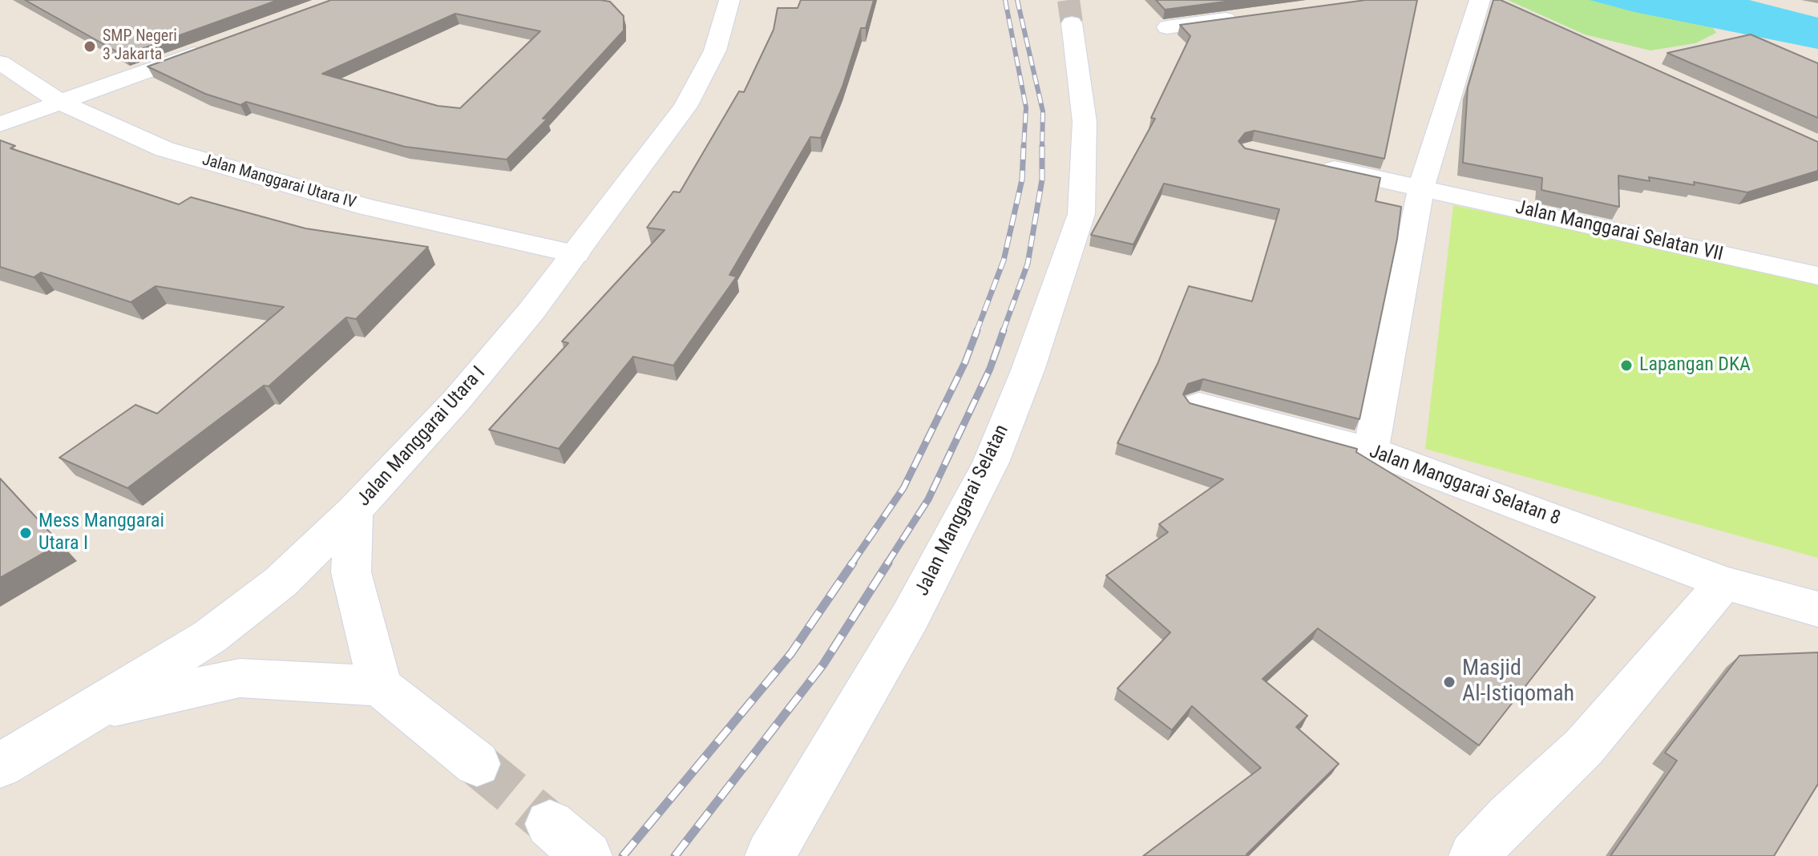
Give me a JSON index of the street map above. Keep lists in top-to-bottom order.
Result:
{
  "streets": {
    "street": [
      "Jalan Manggarai Utara IV",
      "Jalan Manggarai Selatan VII",
      "Jalan Manggarai Utara I",
      "Jalan Manggarai Selatan 8",
      "Jalan Manggarai Selatan"
    ]
  },
  "crossings": [
    ["Jalan Manggarai Utara IV", "Jalan Manggarai Utara I"]
  ],
  "places": [
    "SMP Negeri 3 Jakarta",
    "Lapangan DKA",
    "Mess Manggarai Utara I",
    "Masjid Al-Istiqomah"
  ]
}
